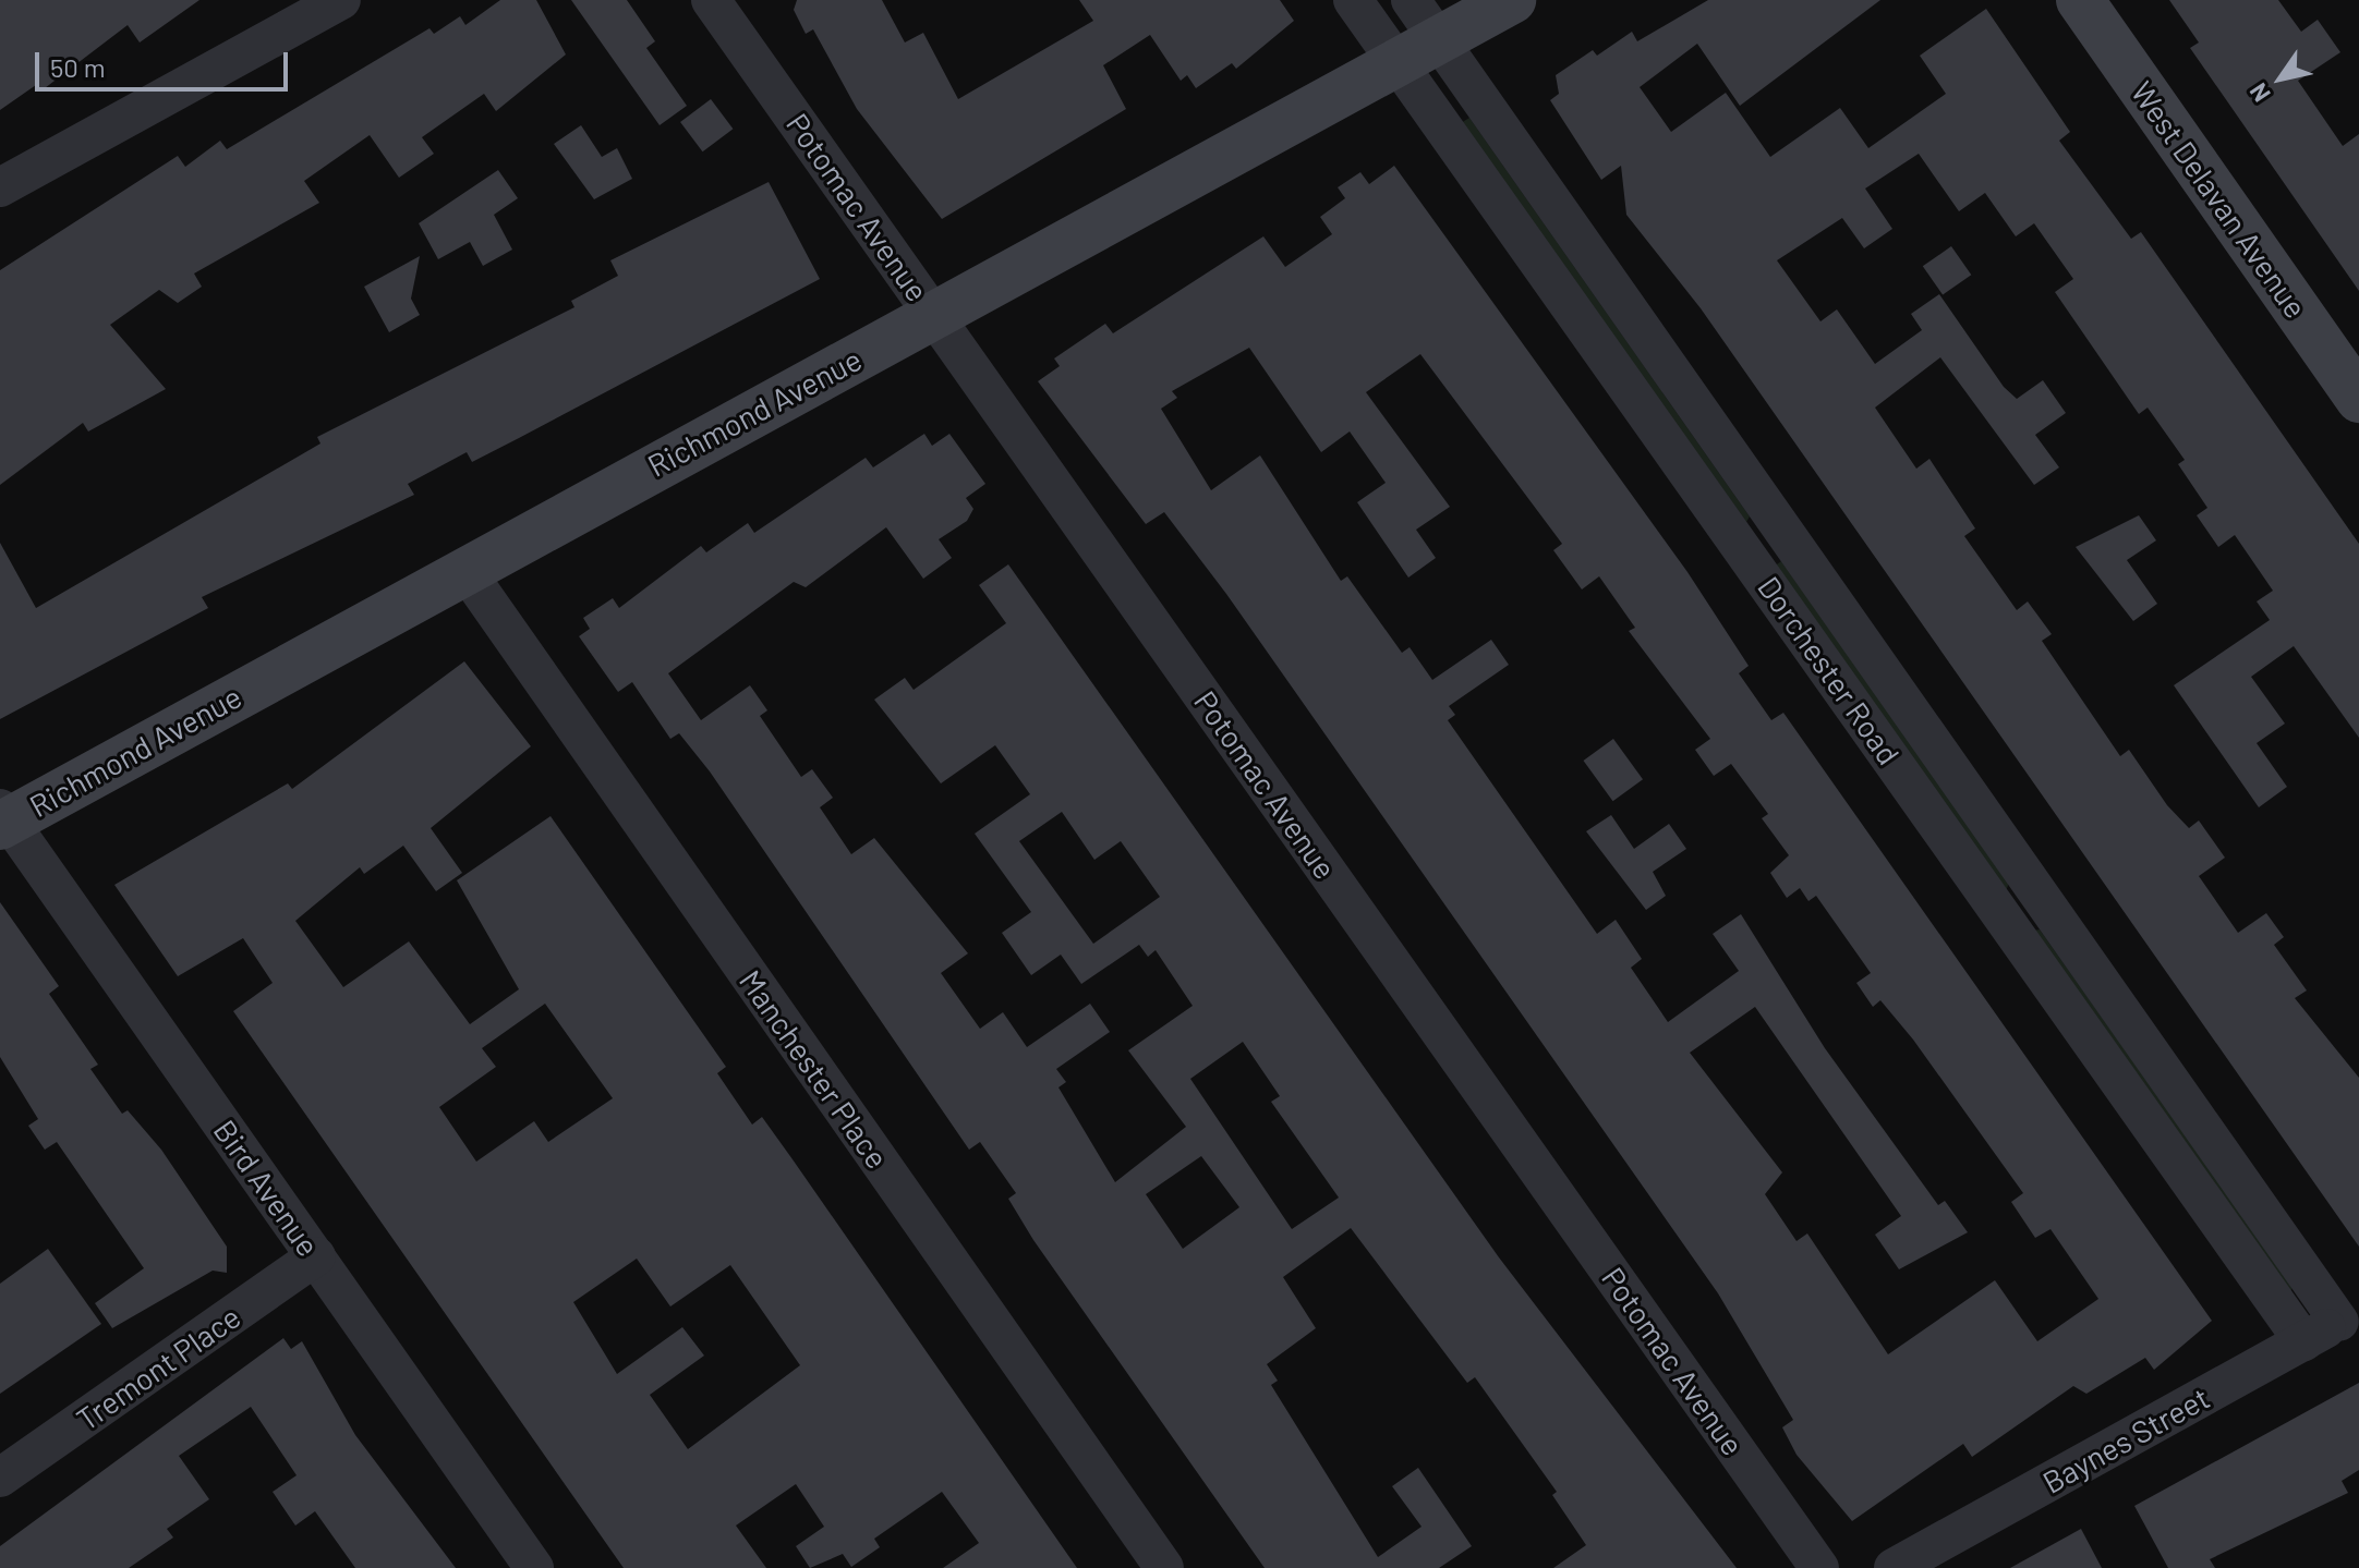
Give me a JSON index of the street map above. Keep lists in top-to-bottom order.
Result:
{
  "streets": {
    "street": [
      "West Delavan Avenue",
      "Potomac Avenue",
      "Richmond Avenue",
      "Dorchester Road",
      "Manchester Place",
      "Bird Avenue",
      "Tremont Place",
      "Baynes Street"
    ]
  },
  "crossings": [
    ["Potomac Avenue", "Richmond Avenue"],
    ["Richmond Avenue", "Dorchester Road"],
    ["Richmond Avenue", "Manchester Place"],
    ["Richmond Avenue", "Bird Avenue"],
    ["Dorchester Road", "Baynes Street"],
    ["Bird Avenue", "Tremont Place"]
  ],
  "scale_bar": "50 m",
  "north": "bottom left"
}
